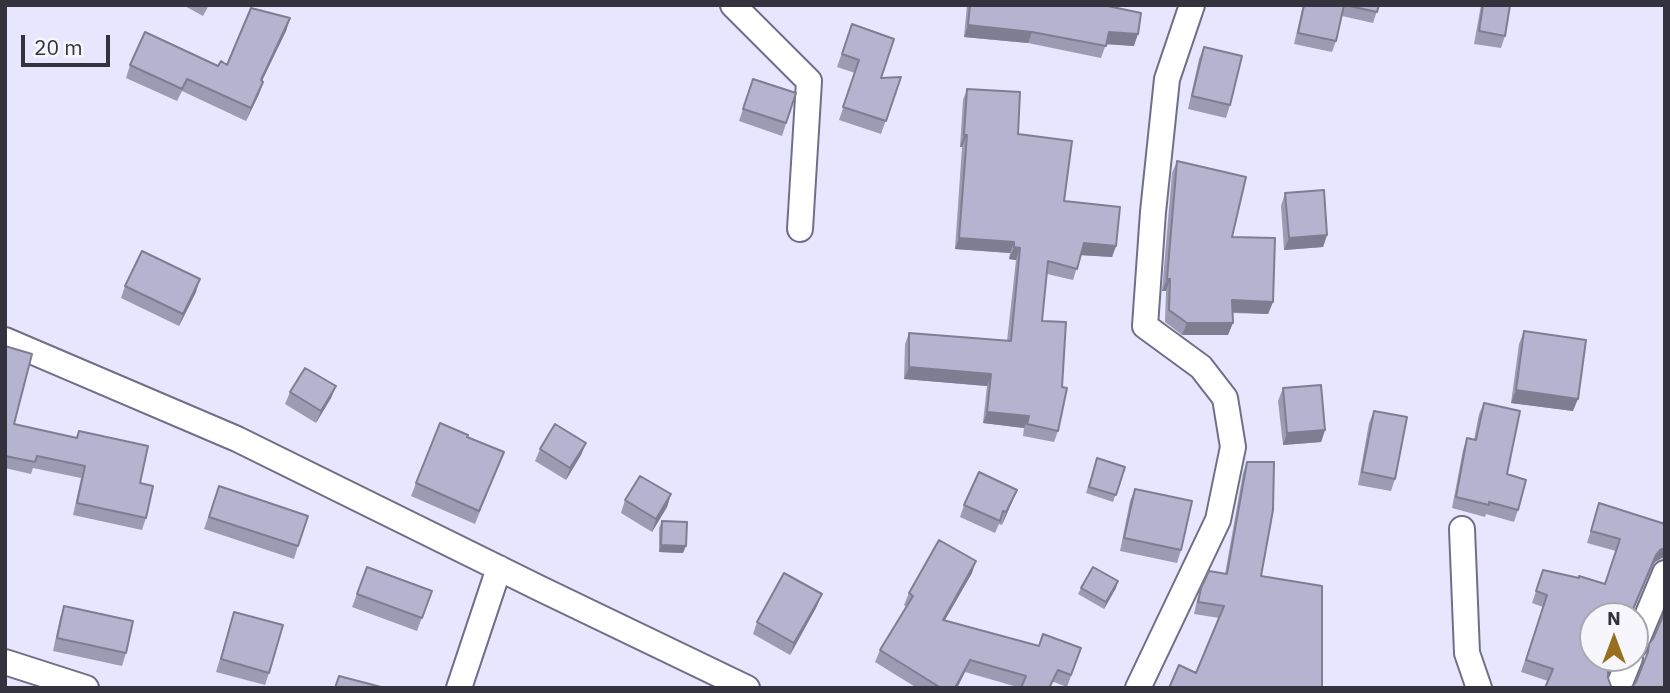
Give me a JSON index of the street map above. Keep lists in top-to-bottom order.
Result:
{
  "scale_bar": "20 m",
  "north": "top"
}
